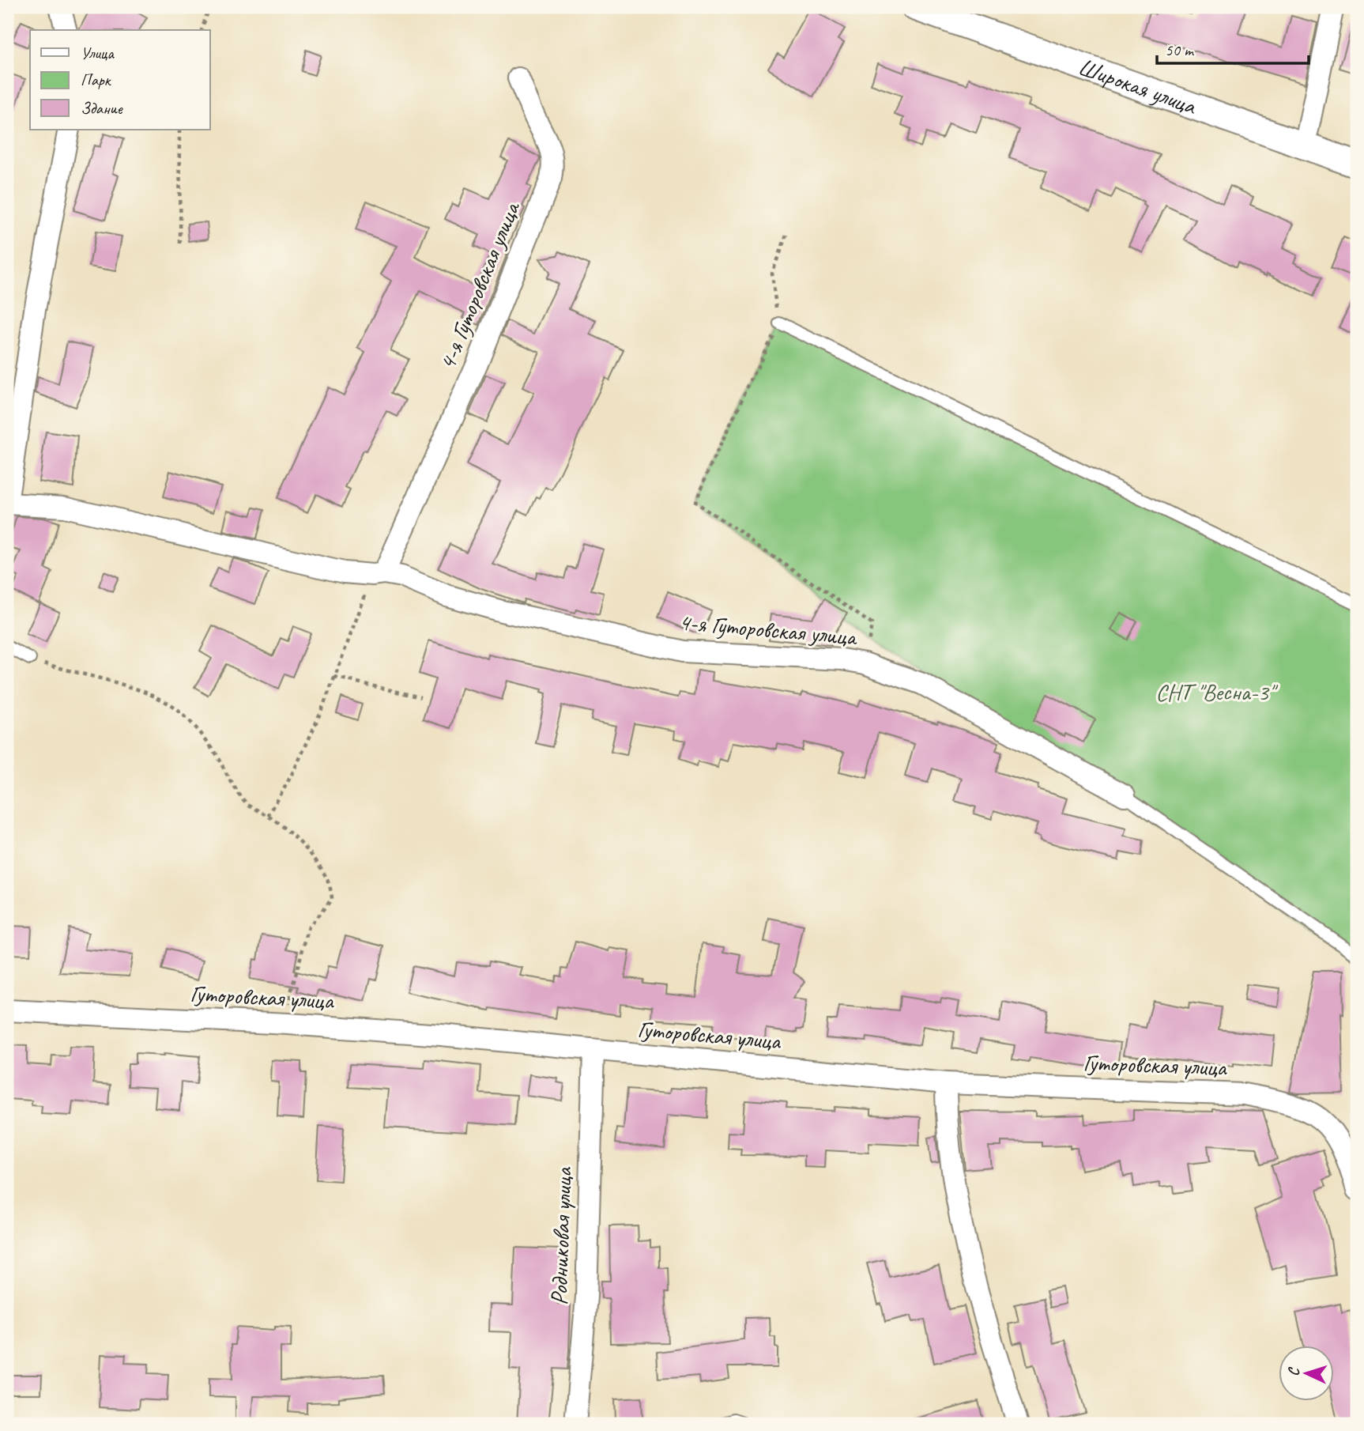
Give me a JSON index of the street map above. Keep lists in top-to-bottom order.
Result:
{
  "streets": {
    "street": [
      "Широкая улица",
      "4-я Гуторовская улица",
      "Гуторовская улица",
      "Родниковая улица"
    ]
  },
  "crossings": [
    ["Гуторовская улица", "Родниковая улица"]
  ],
  "parks": ["СНТ \"Весна-3\""],
  "legend": ["Улица", "Парк", "Здание"],
  "scale_bar": "50 m",
  "north": "left"
}
